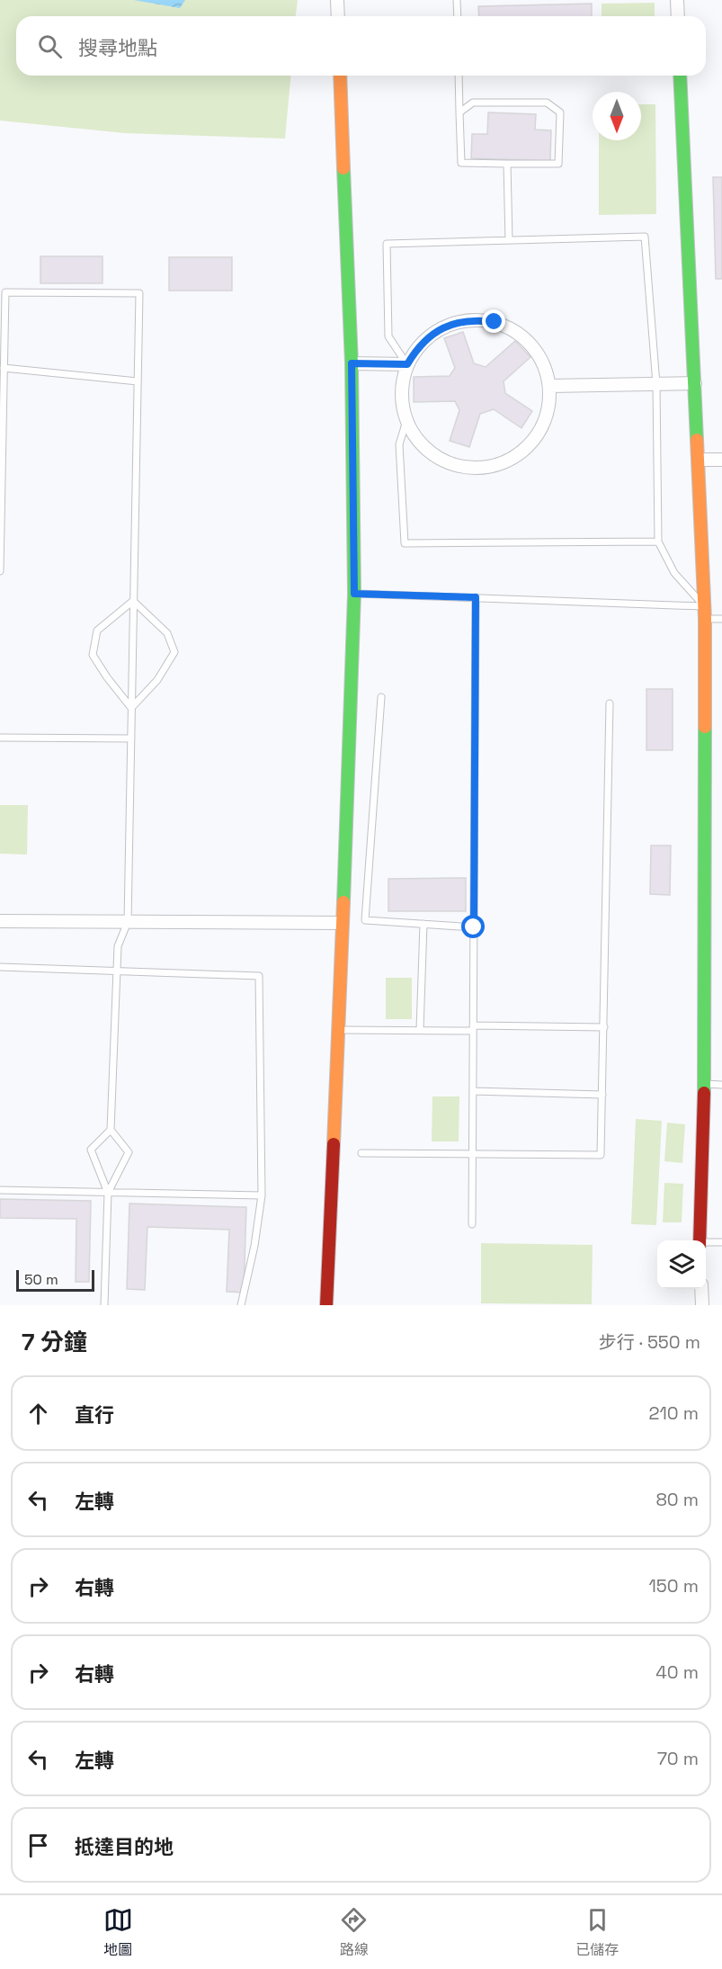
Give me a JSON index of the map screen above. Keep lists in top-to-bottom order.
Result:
{
  "scale_bar": "50 m",
  "north": "bottom",
  "page": {
    "search": "搜尋地點",
    "scale": "50 m",
    "heading": ["7 分鐘", "步行 · 550 m"],
    "list": [
      ["直行", "210 m"],
      ["左轉", "80 m"],
      ["右轉", "150 m"],
      ["右轉", "40 m"],
      ["左轉", "70 m"],
      "抵達目的地"
    ],
    "nav": ["地圖", "路線", "已儲存"]
  }
}
